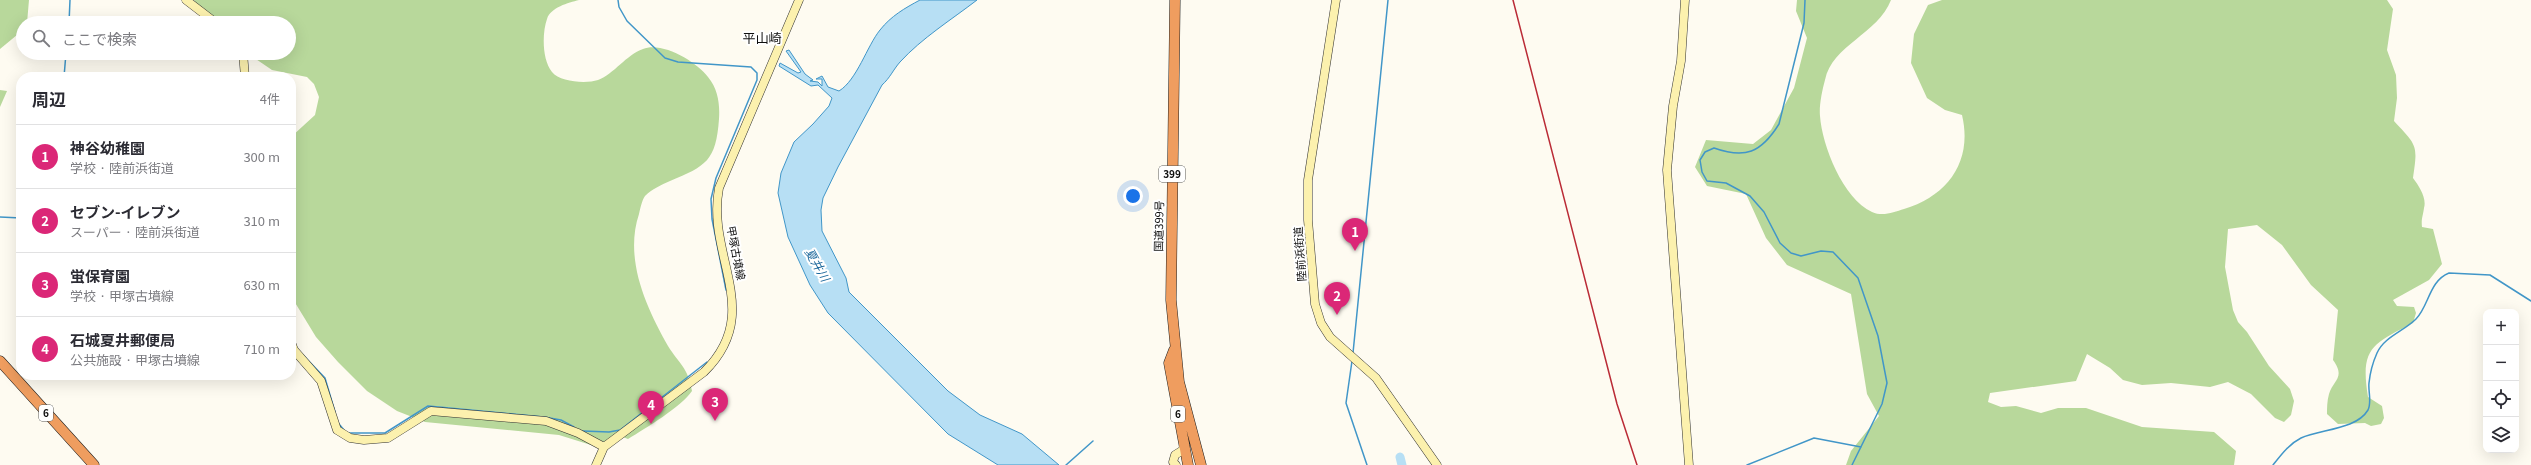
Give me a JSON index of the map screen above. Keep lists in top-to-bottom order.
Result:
{
  "streets": {
    "highway": ["399", "国道399号", "6"],
    "street": ["甲塚古墳線", "陸前浜街道"]
  },
  "crossings": [
    ["国道399号", "6"]
  ],
  "districts": ["平山崎"],
  "water": ["夏井川"],
  "page": {
    "search": "ここで検索",
    "heading": ["周辺", "4件"],
    "list": [
      {
        "mark": "1",
        "name": "神谷幼稚園",
        "note": "学校 · 陸前浜街道",
        "value": "300 m"
      },
      {
        "mark": "2",
        "name": "セブン-イレブン",
        "note": "スーパー · 陸前浜街道",
        "value": "310 m"
      },
      {
        "mark": "3",
        "name": "蛍保育園",
        "note": "学校 · 甲塚古墳線",
        "value": "630 m"
      },
      {
        "mark": "4",
        "name": "石城夏井郵便局",
        "note": "公共施設 · 甲塚古墳線",
        "value": "710 m"
      }
    ],
    "pins": [
      "1",
      "2",
      "3",
      "4"
    ],
    "map_buttons": ["+", "−"]
  }
}
